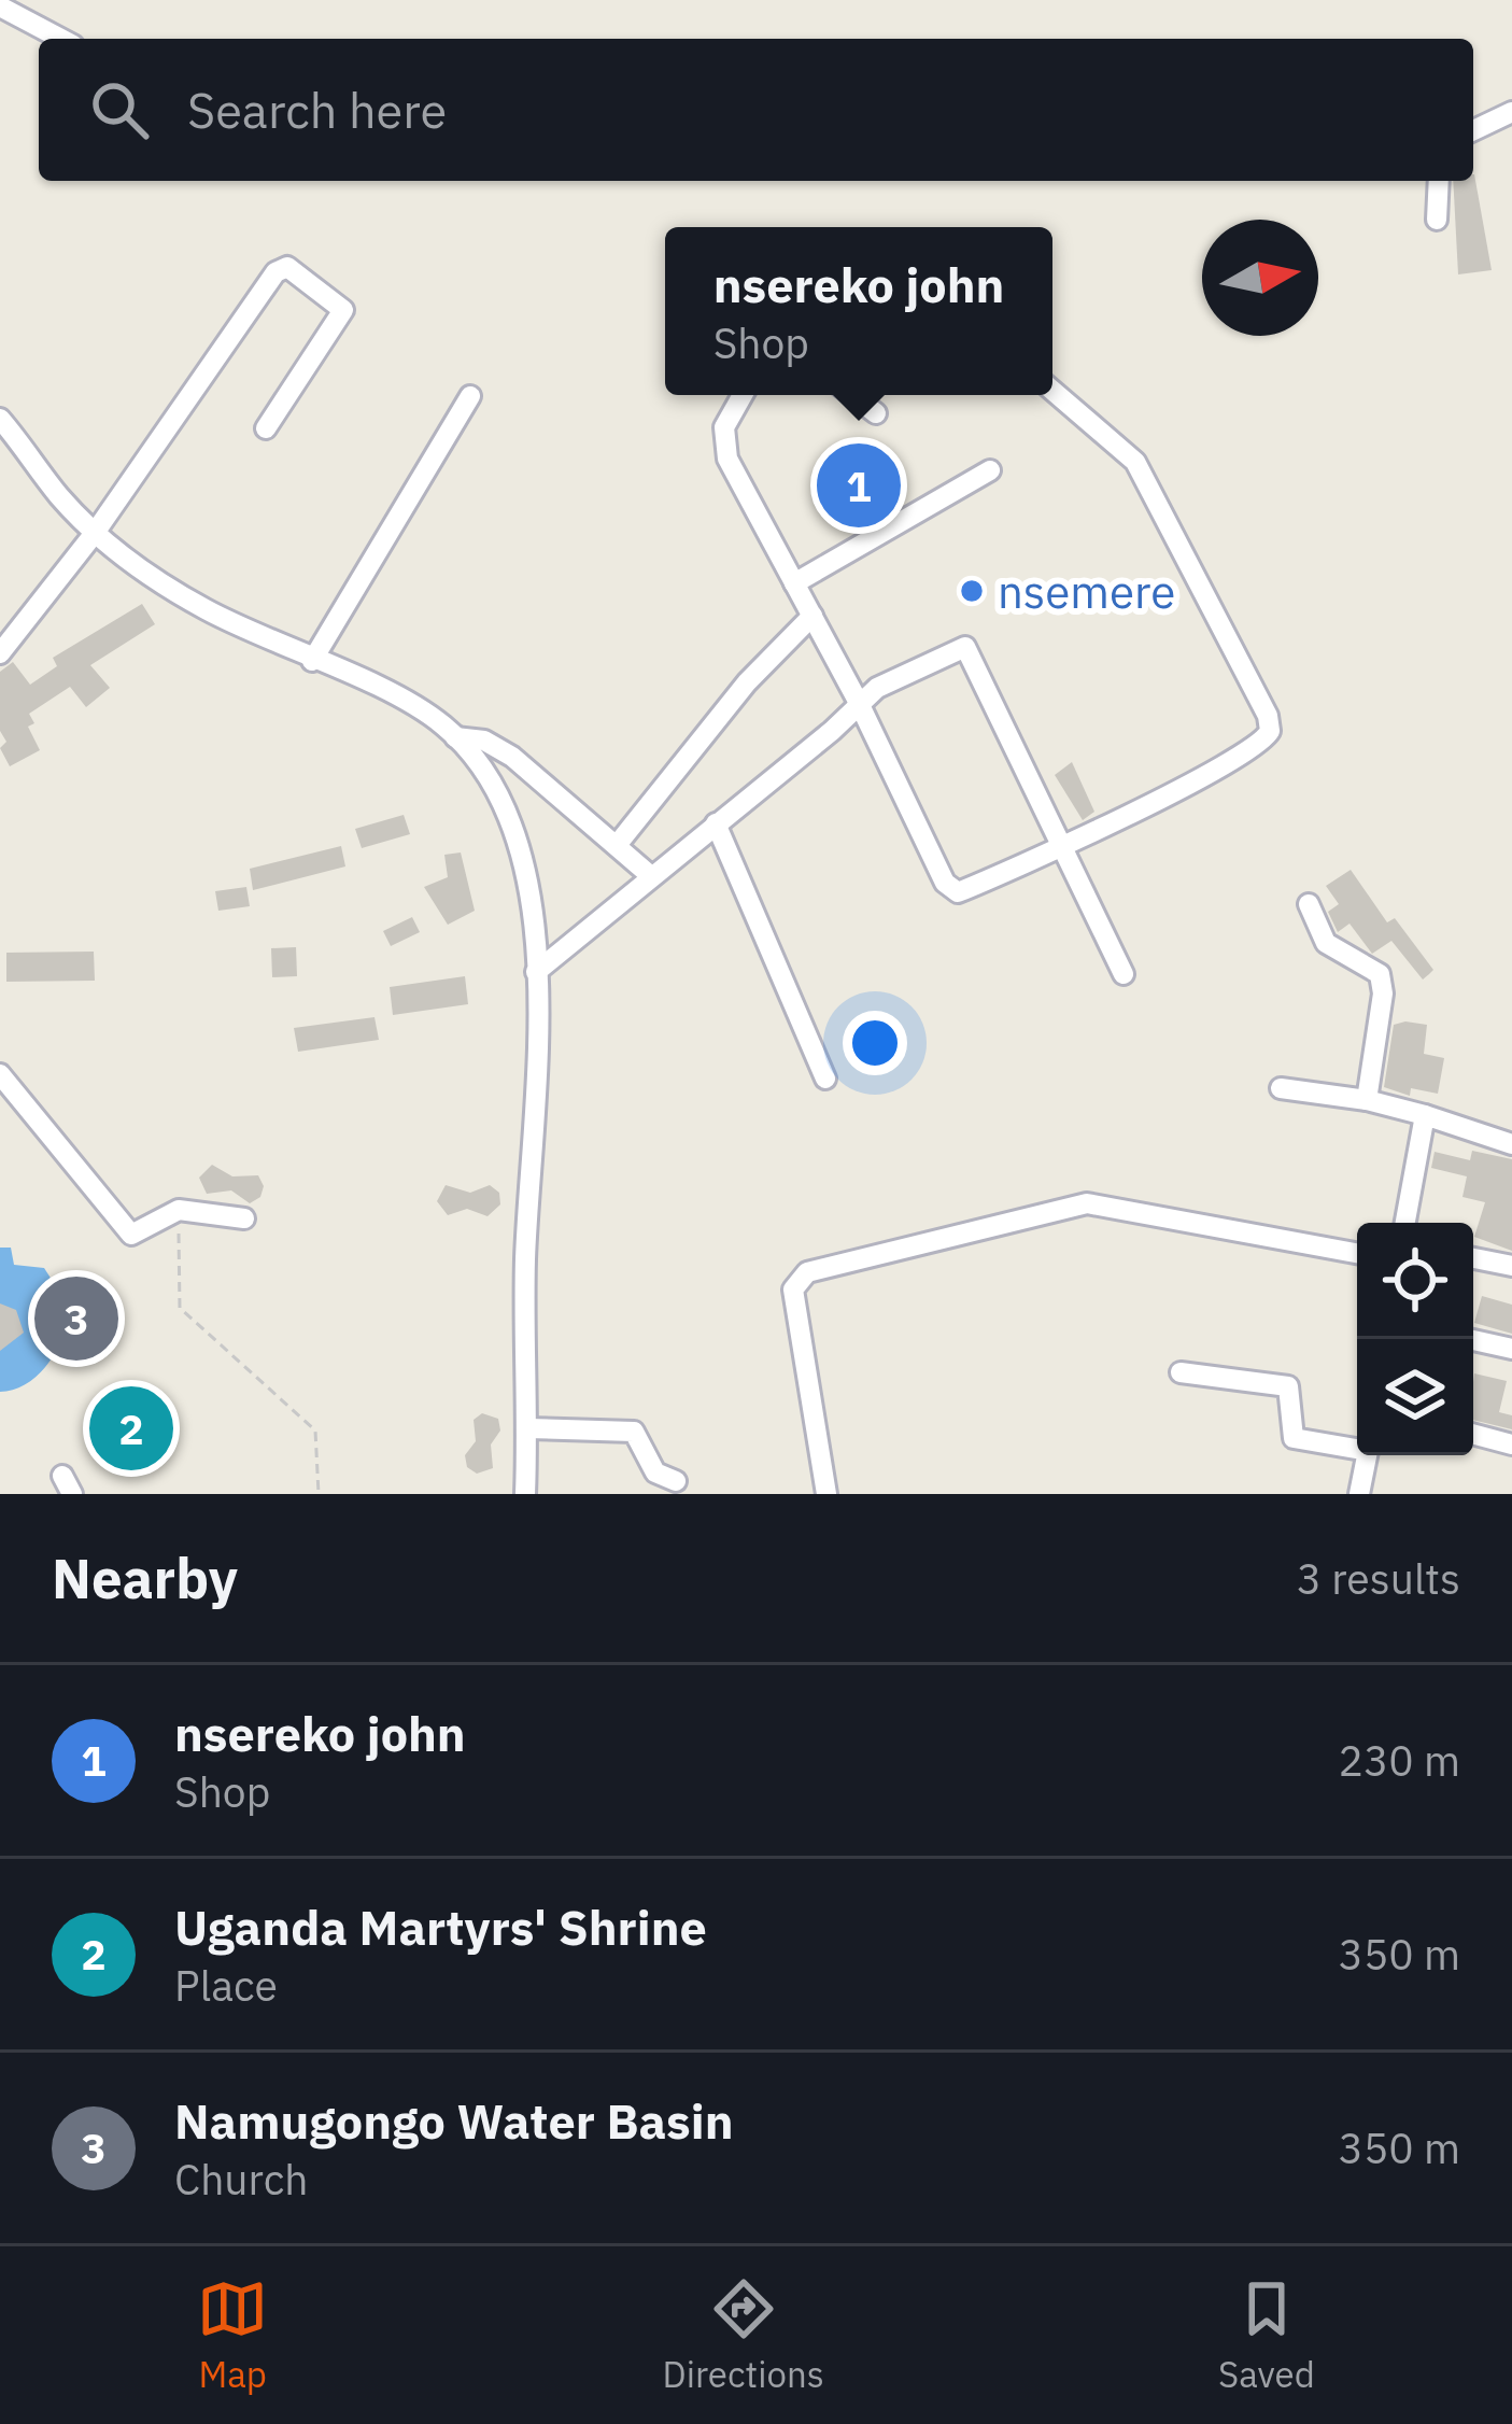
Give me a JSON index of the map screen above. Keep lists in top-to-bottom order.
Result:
{
  "places": ["nsemere"],
  "north": "right",
  "page": {
    "search": "Search here",
    "popup": ["nsereko john", "Shop"],
    "pins": ["1", "3", "2"],
    "heading": ["Nearby", "3 results"],
    "list": [
      {
        "mark": "1",
        "name": "nsereko john",
        "note": "Shop",
        "value": "230 m"
      },
      {
        "mark": "2",
        "name": "Uganda Martyrs' Shrine",
        "note": "Place",
        "value": "350 m"
      },
      {
        "mark": "3",
        "name": "Namugongo Water Basin",
        "note": "Church",
        "value": "350 m"
      }
    ],
    "nav": ["Map", "Directions", "Saved"]
  }
}
